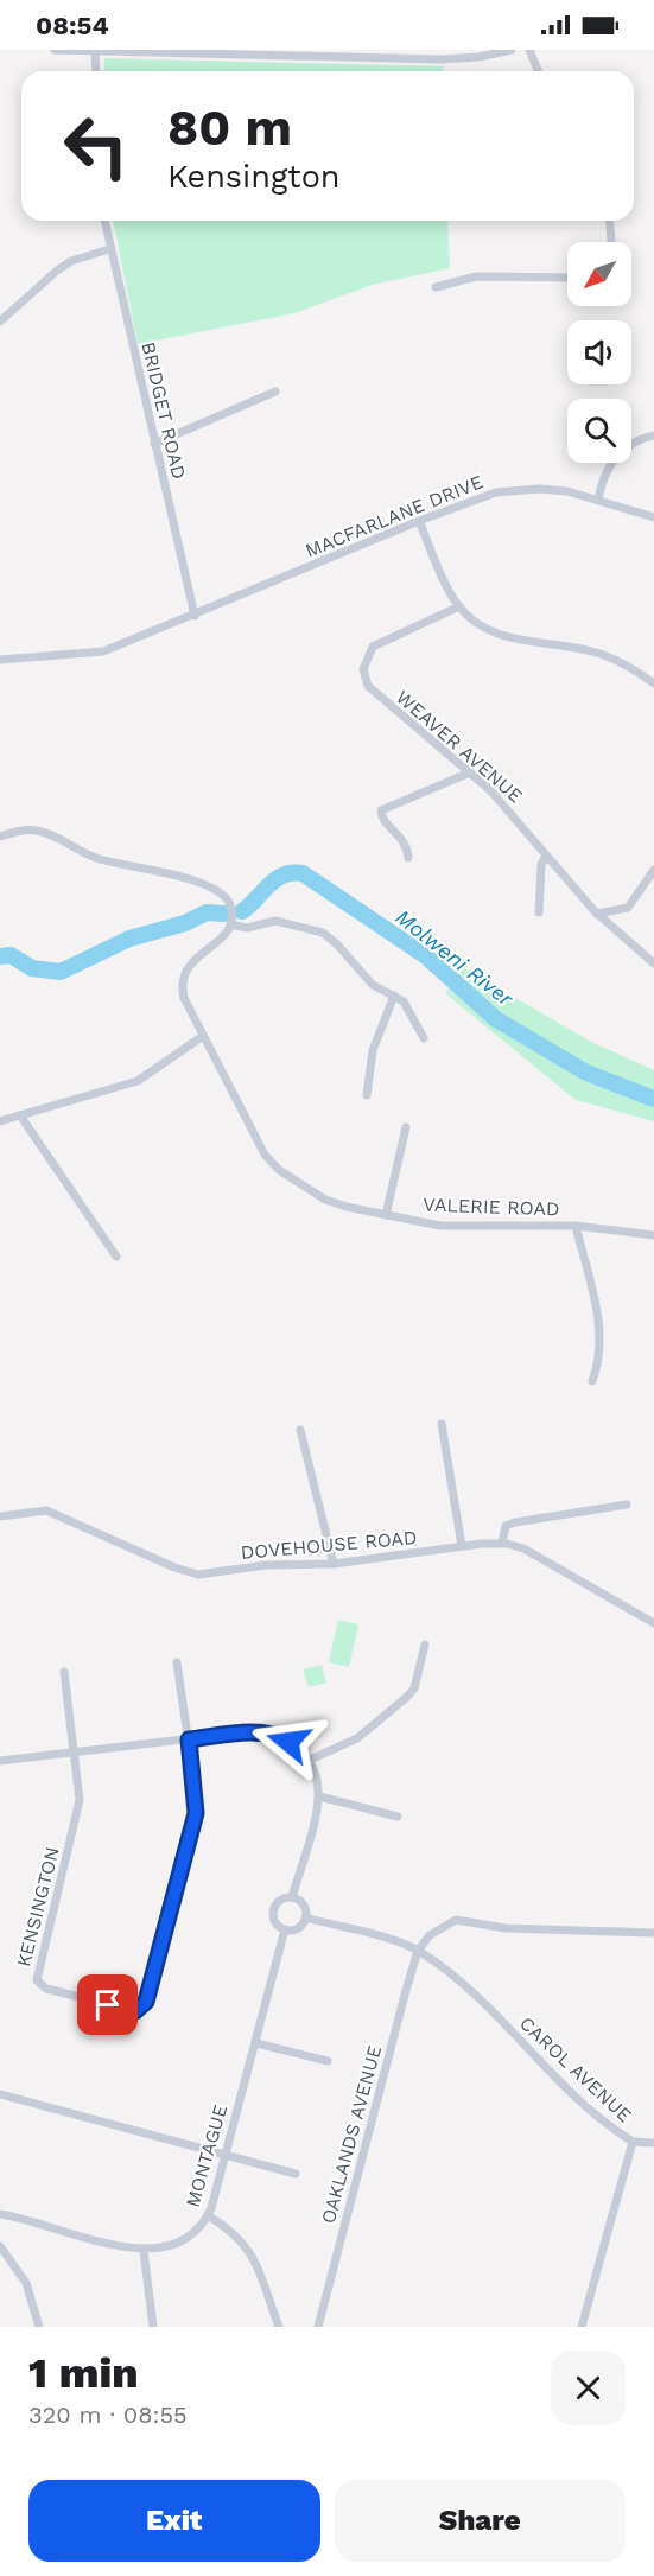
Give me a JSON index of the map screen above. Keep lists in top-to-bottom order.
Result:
{
  "streets": {
    "street": [
      "BRIDGET ROAD",
      "MACFARLANE DRIVE",
      "WEAVER AVENUE",
      "VALERIE ROAD",
      "DOVEHOUSE ROAD",
      "KENSINGTON",
      "CAROL AVENUE",
      "OAKLANDS AVENUE",
      "MONTAGUE"
    ]
  },
  "crossings": [
    ["BRIDGET ROAD", "MACFARLANE DRIVE"],
    ["CAROL AVENUE", "OAKLANDS AVENUE"],
    ["CAROL AVENUE", "MONTAGUE"]
  ],
  "water": ["Molweni River"],
  "north": "bottom left",
  "page": {
    "status": "08:54",
    "turn": ["80 m", "Kensington"],
    "heading": ["1 min", "320 m · 08:55"],
    "buttons": ["Exit", "Share"]
  }
}
